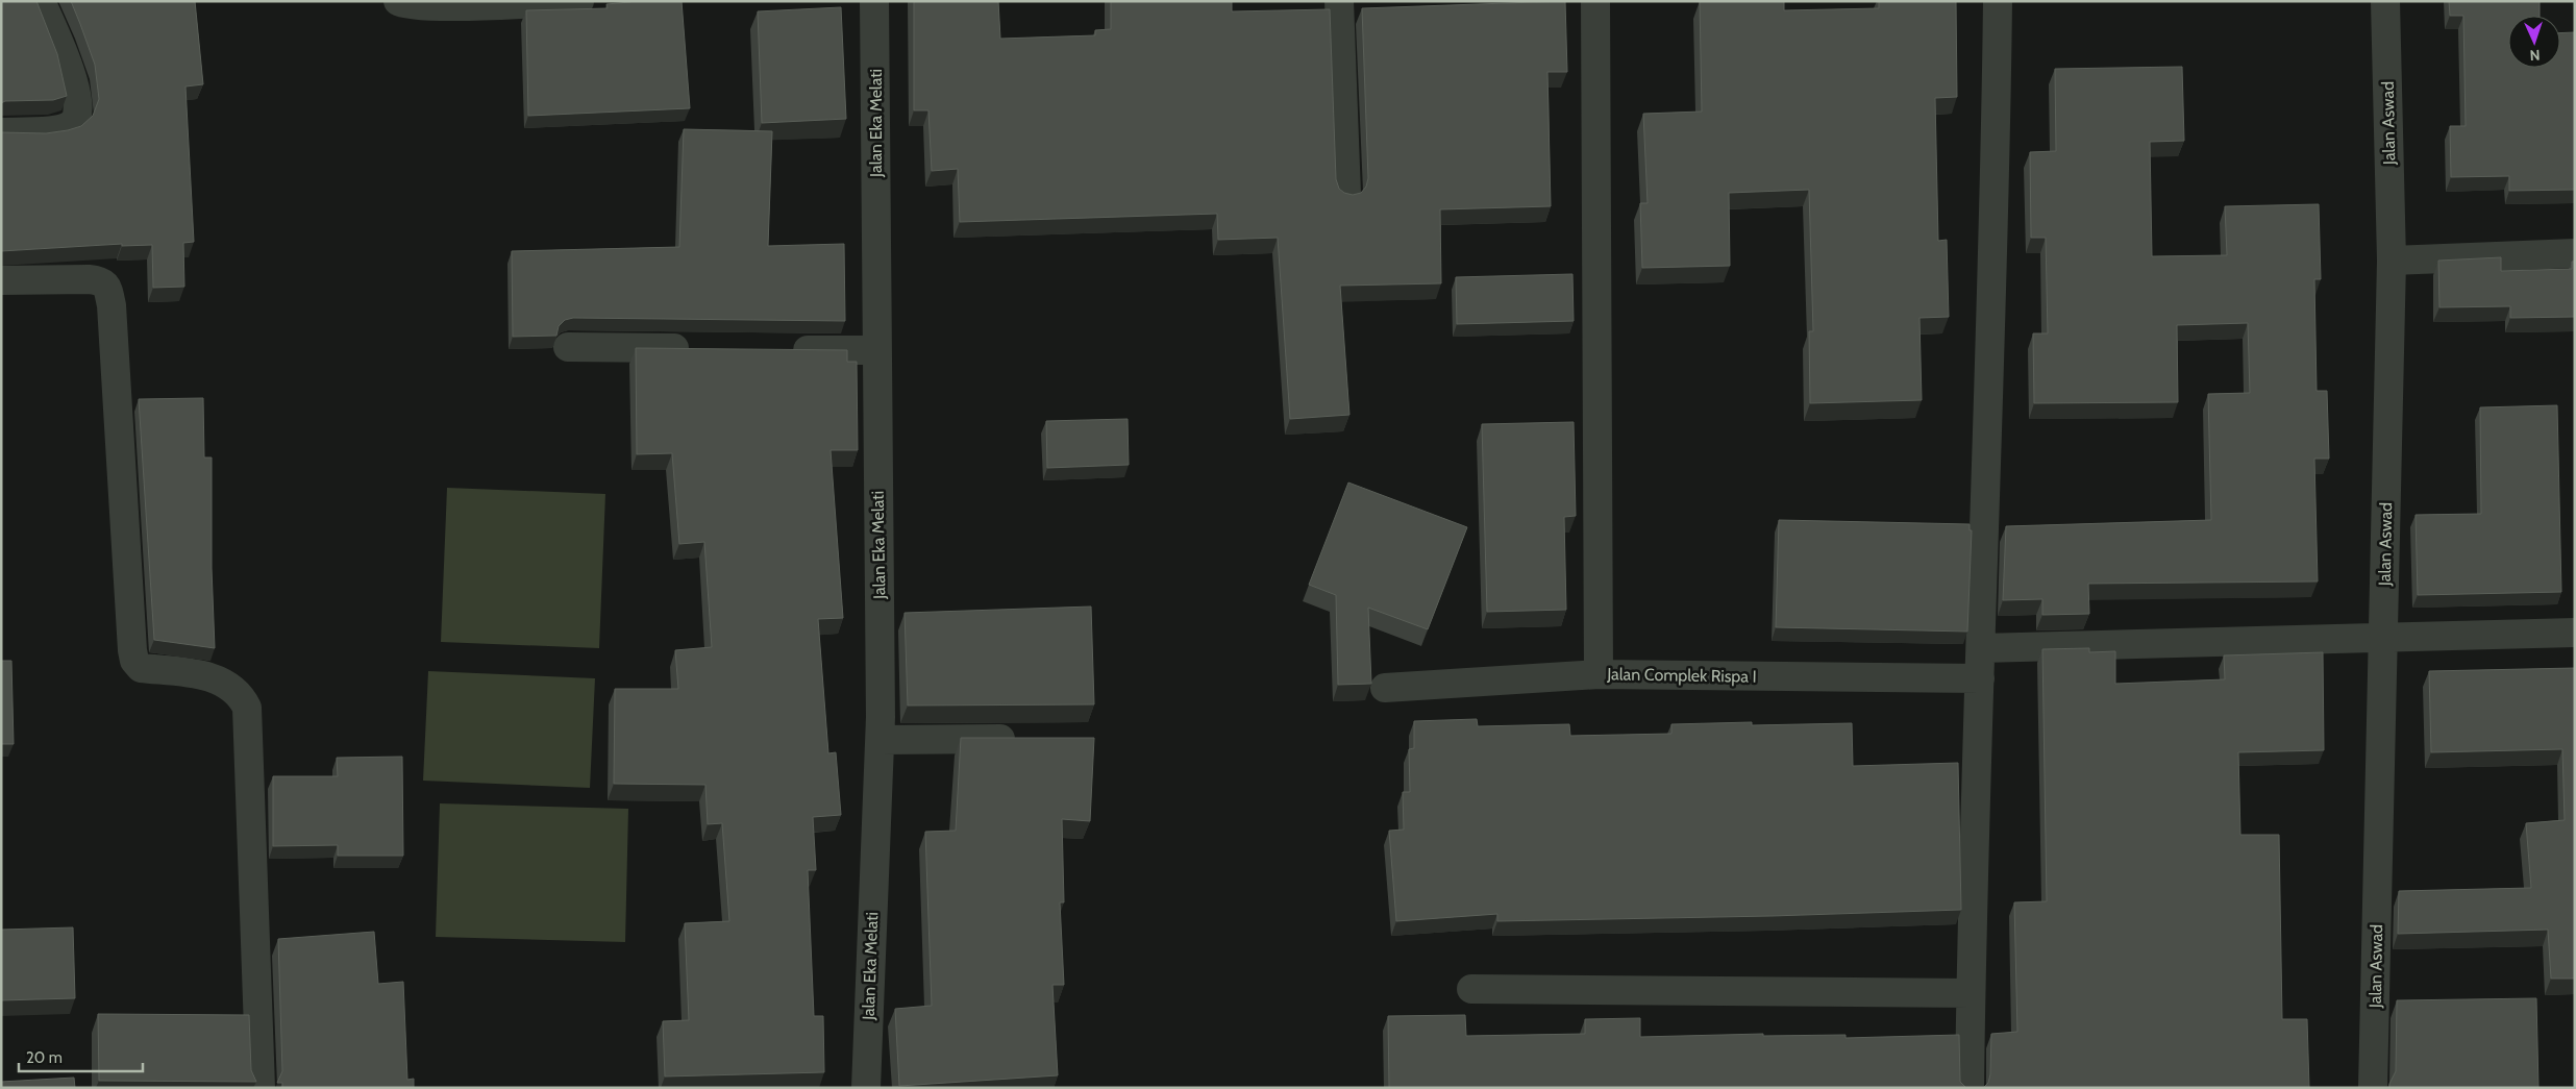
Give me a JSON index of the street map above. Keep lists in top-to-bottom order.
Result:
{
  "streets": {
    "street": ["Jalan Eka Melati", "Jalan Aswad", "Jalan Complek Rispa I"]
  },
  "scale_bar": "20 m",
  "north": "bottom"
}
